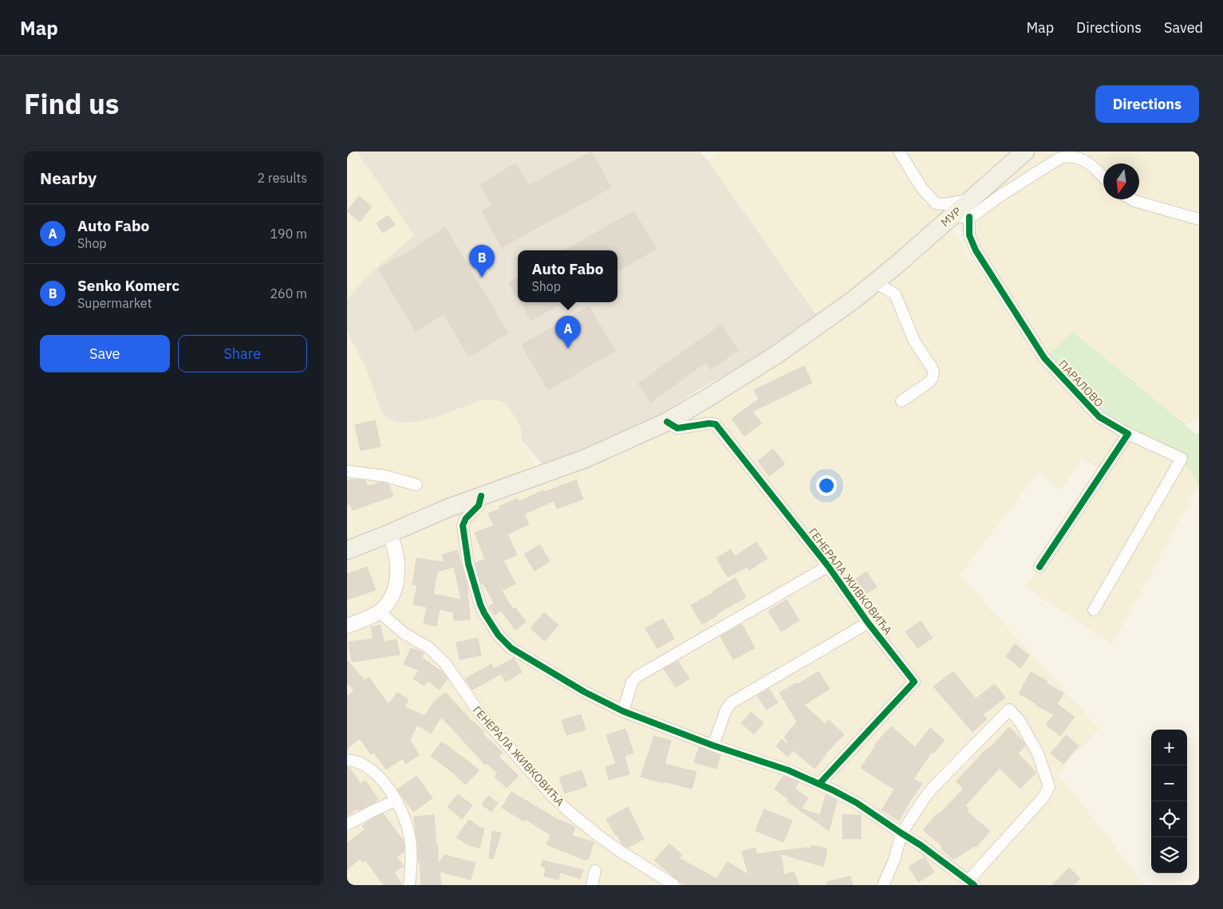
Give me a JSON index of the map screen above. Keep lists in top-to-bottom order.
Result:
{
  "streets": {
    "main road": ["МУР"],
    "street": ["ПАРАЛОВО", "ГЕНЕРАЛА ЖИВКОВИЋА"]
  },
  "crossings": [
    ["МУР", "ПАРАЛОВО"],
    ["МУР", "ГЕНЕРАЛА ЖИВКОВИЋА"]
  ],
  "north": "bottom",
  "page": {
    "header": "Map",
    "nav": ["Map", "Directions", "Saved"],
    "title": "Find us",
    "buttons": [
      "Directions",
      ["Save", "Share"]
    ],
    "heading": ["Nearby", "2 results"],
    "list": [
      {
        "mark": "A",
        "name": "Auto Fabo",
        "note": "Shop",
        "value": "190 m"
      },
      {
        "mark": "B",
        "name": "Senko Komerc",
        "note": "Supermarket",
        "value": "260 m"
      }
    ],
    "pins": ["B", "A"],
    "popup": ["Auto Fabo", "Shop"],
    "map_buttons": ["+", "−"]
  }
}
